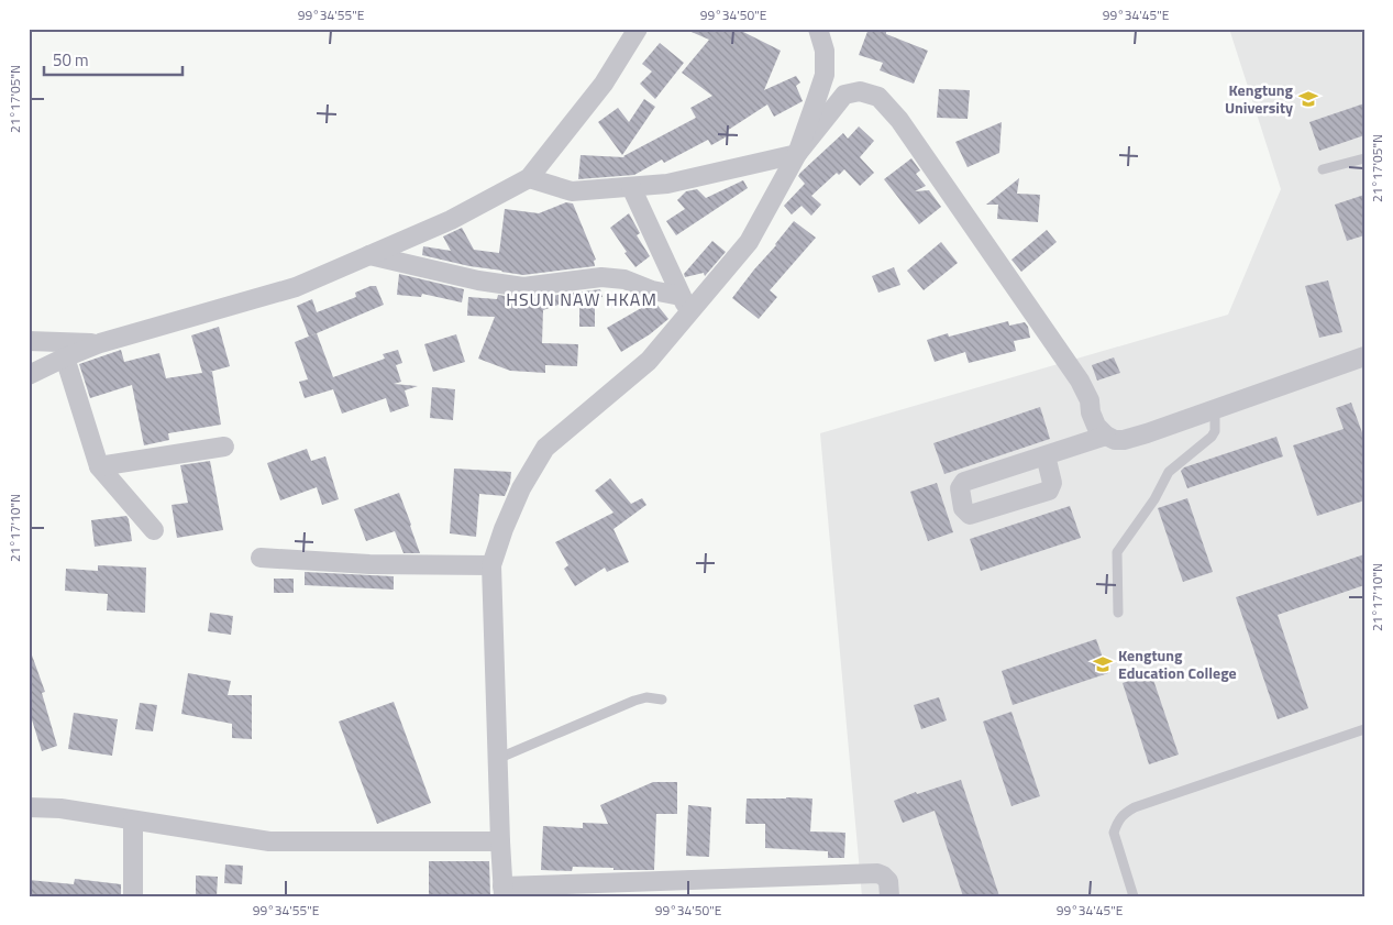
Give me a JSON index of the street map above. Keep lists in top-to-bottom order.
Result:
{
  "districts": ["HSUN NAW HKAM"],
  "places": {
    "school or university": ["Kengtung University", "Kengtung Education College"]
  },
  "scale_bar": "50 m",
  "coordinates": [
    "99°34'55\"E",
    "99°34'50\"E",
    "99°34'45\"E",
    "21°17'05\"N",
    "21°17'10\"N"
  ]
}
